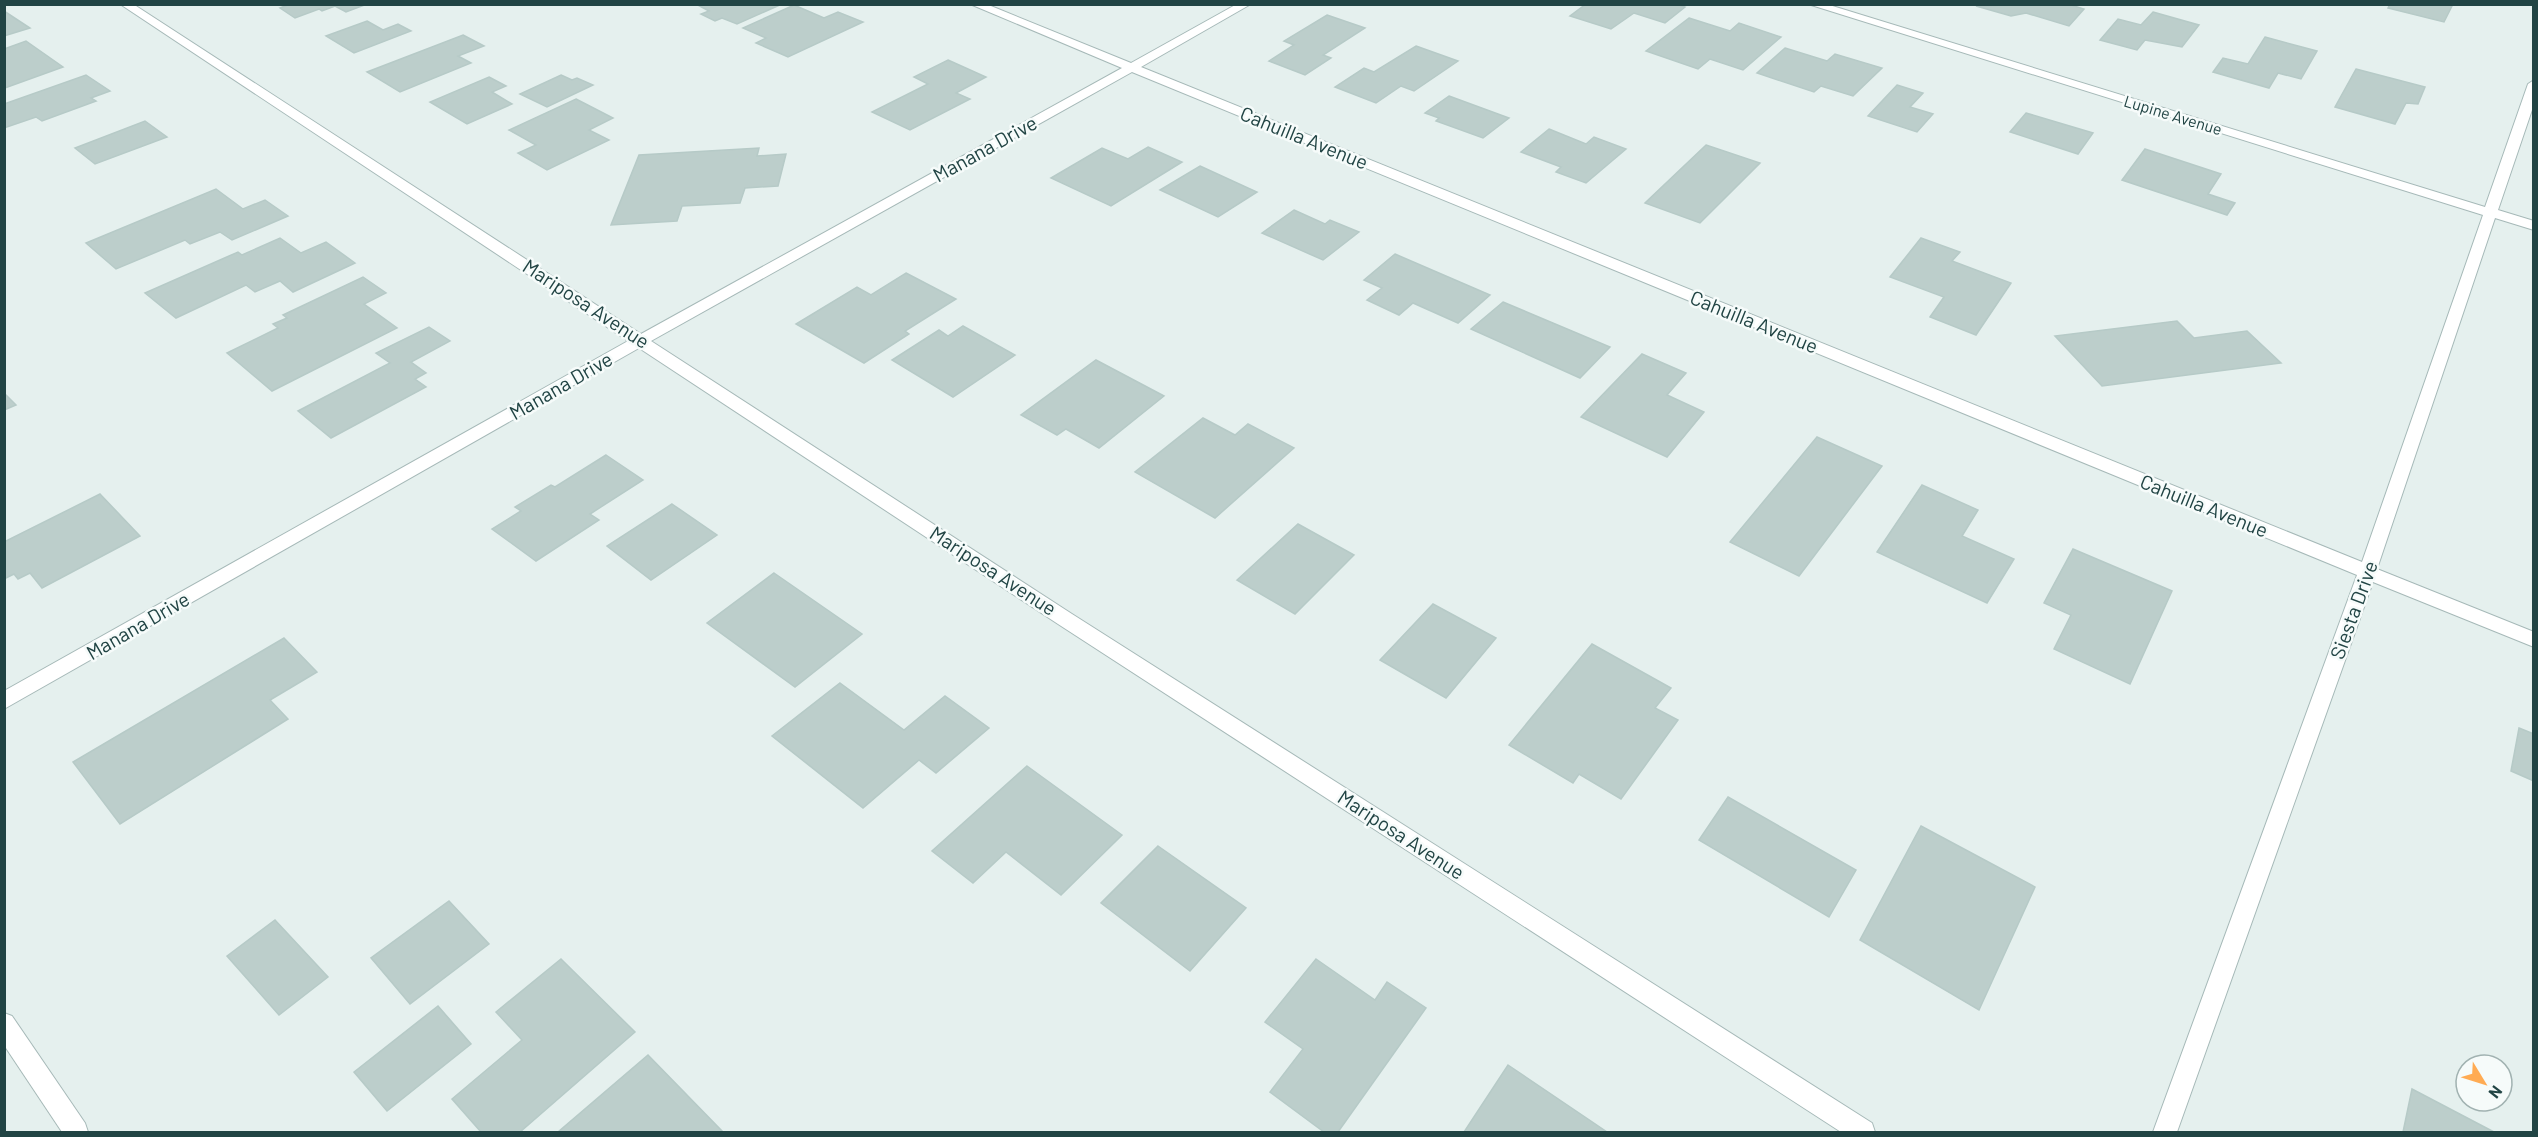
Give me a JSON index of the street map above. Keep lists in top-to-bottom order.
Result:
{
  "streets": {
    "street": [
      "Lupine Avenue",
      "Cahuilla Avenue",
      "Manana Drive",
      "Mariposa Avenue",
      "Siesta Drive"
    ]
  },
  "crossings": [
    ["Lupine Avenue", "Siesta Drive"],
    ["Cahuilla Avenue", "Manana Drive"],
    ["Cahuilla Avenue", "Siesta Drive"],
    ["Manana Drive", "Mariposa Avenue"]
  ],
  "north": "bottom right"
}
